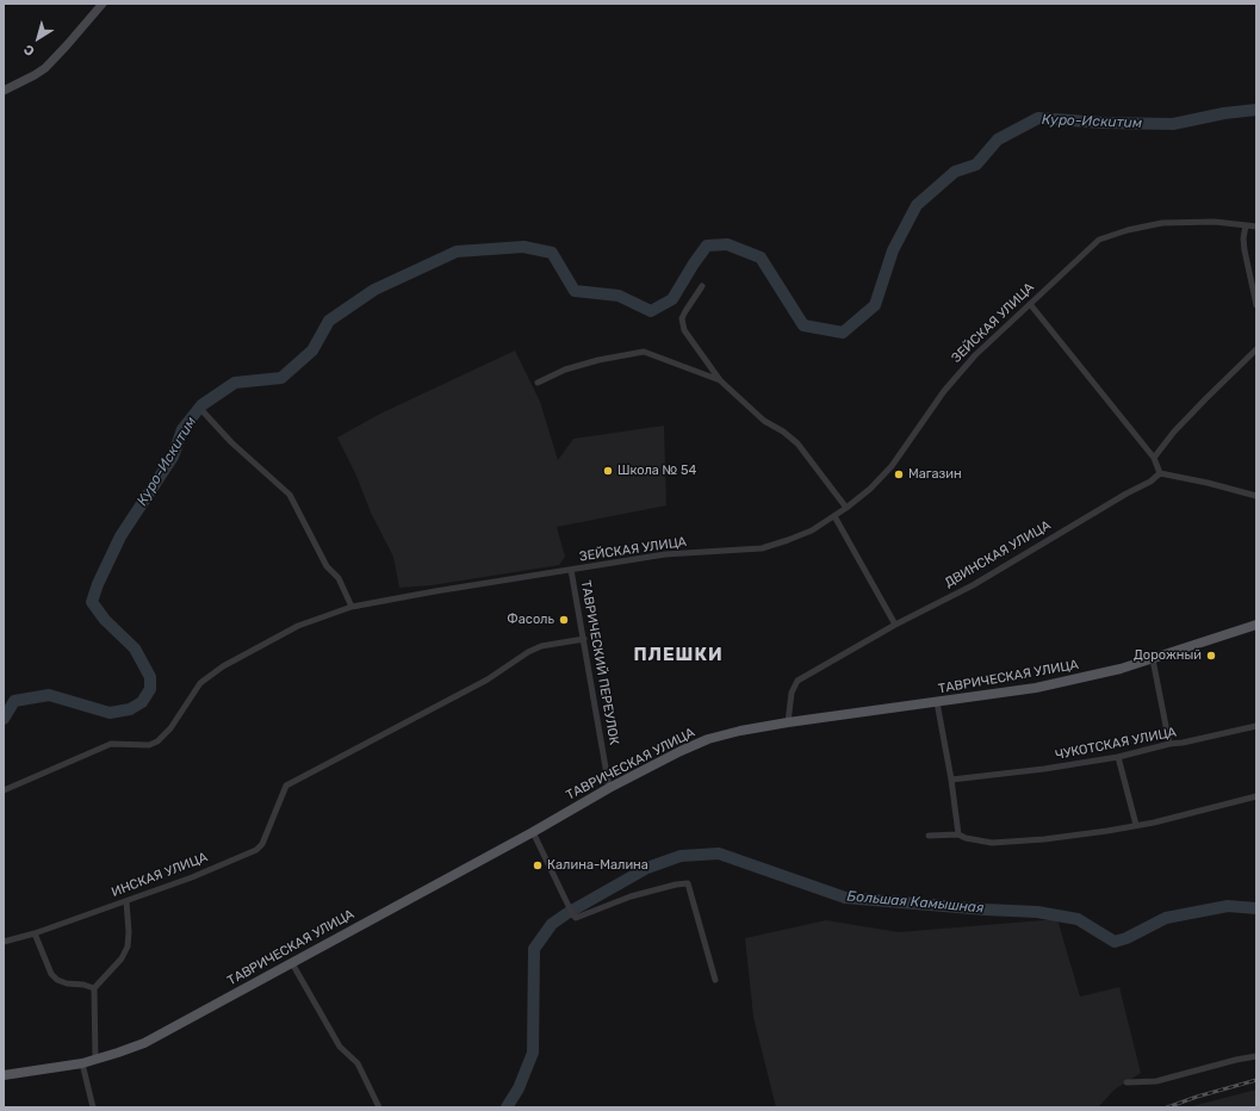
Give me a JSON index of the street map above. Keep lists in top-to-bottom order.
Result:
{
  "streets": {
    "main road": ["ТАВРИЧЕСКАЯ УЛИЦА"],
    "street": [
      "ЗЕЙСКАЯ УЛИЦА",
      "ДВИНСКАЯ УЛИЦА",
      "ТАВРИЧЕСКИЙ ПЕРЕУЛОК",
      "ЧУКОТСКАЯ УЛИЦА",
      "ИНСКАЯ УЛИЦА"
    ]
  },
  "crossings": [
    ["ЗЕЙСКАЯ УЛИЦА", "ТАВРИЧЕСКИЙ ПЕРЕУЛОК"],
    ["ДВИНСКАЯ УЛИЦА", "ТАВРИЧЕСКАЯ УЛИЦА"],
    ["ТАВРИЧЕСКИЙ ПЕРЕУЛОК", "ТАВРИЧЕСКАЯ УЛИЦА"],
    ["ТАВРИЧЕСКИЙ ПЕРЕУЛОК", "ИНСКАЯ УЛИЦА"]
  ],
  "districts": ["ПЛЕШКИ"],
  "water": ["Куро-Искитим", "Большая Камышная"],
  "places": [
    "Школа № 54",
    "Магазин",
    "Фасоль",
    "Дорожный",
    "Калина-Малина"
  ],
  "north": "bottom left"
}
